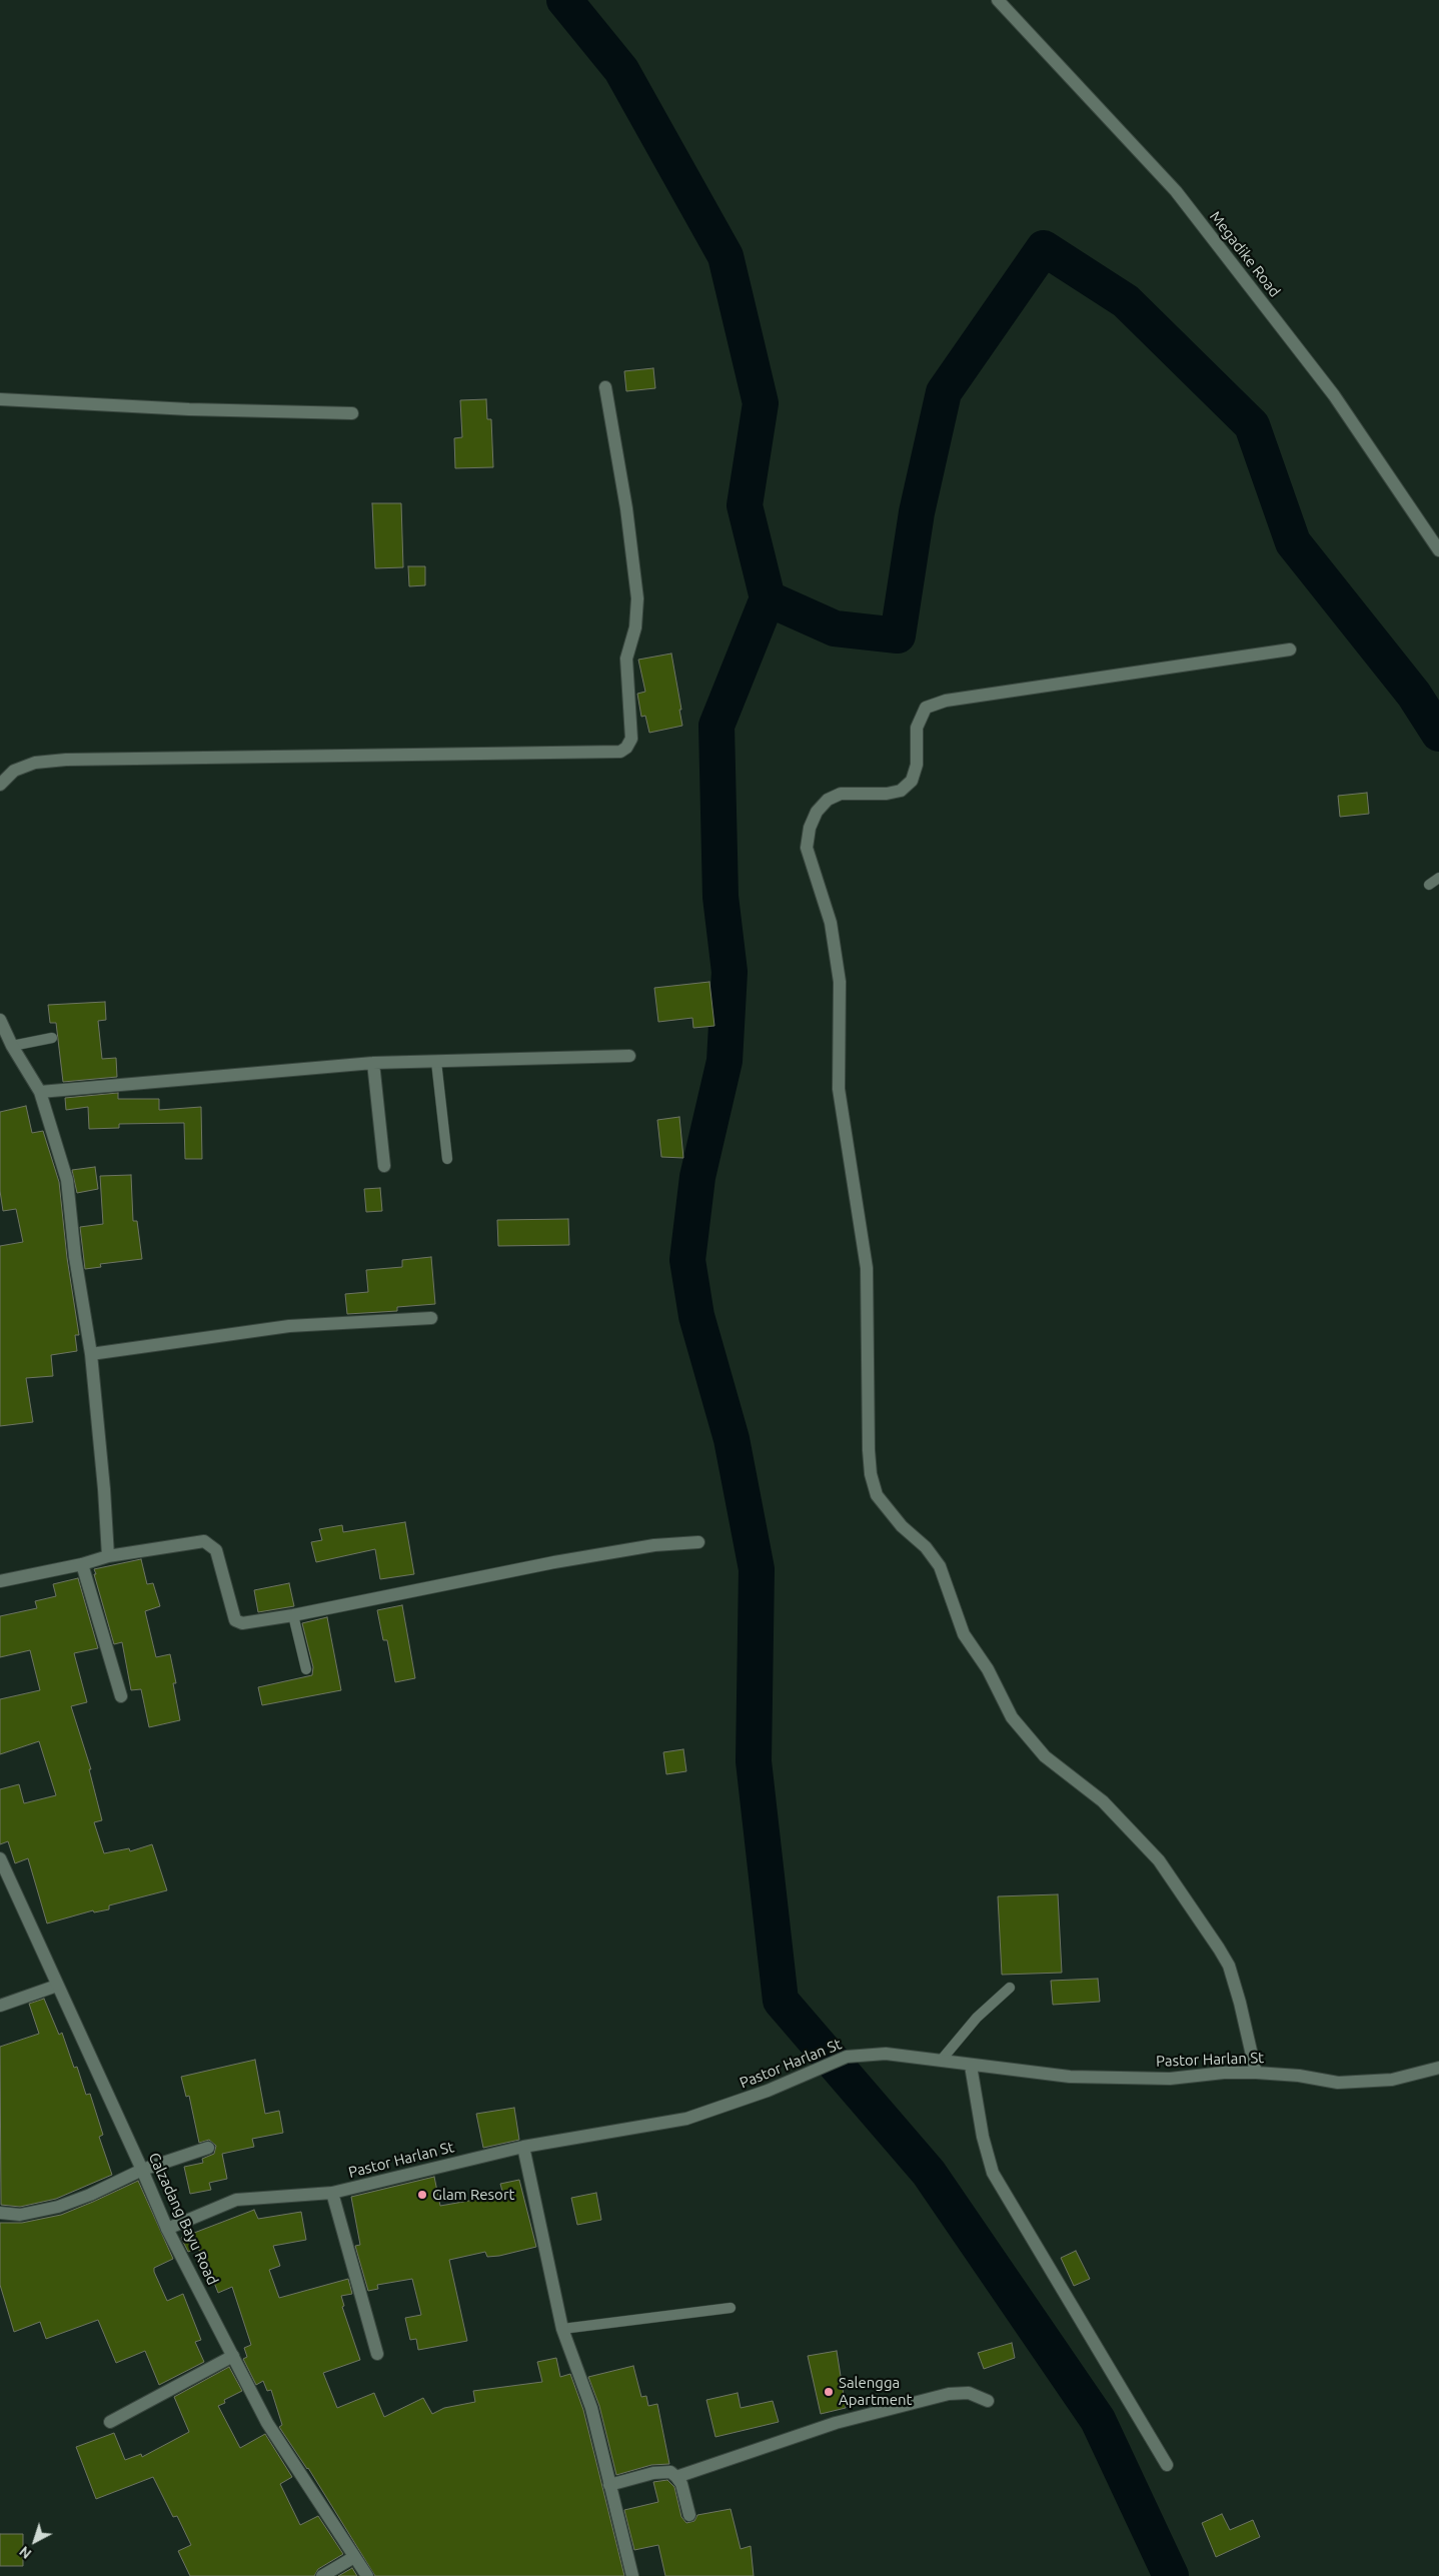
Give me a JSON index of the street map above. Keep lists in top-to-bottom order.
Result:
{
  "streets": {
    "street": ["Megadike Road", "Pastor Harlan St", "Calzadang Bayu Road"]
  },
  "crossings": [
    ["Pastor Harlan St", "Calzadang Bayu Road"]
  ],
  "places": ["Glam Resort", "Salengga Apartment"],
  "north": "bottom left"
}
